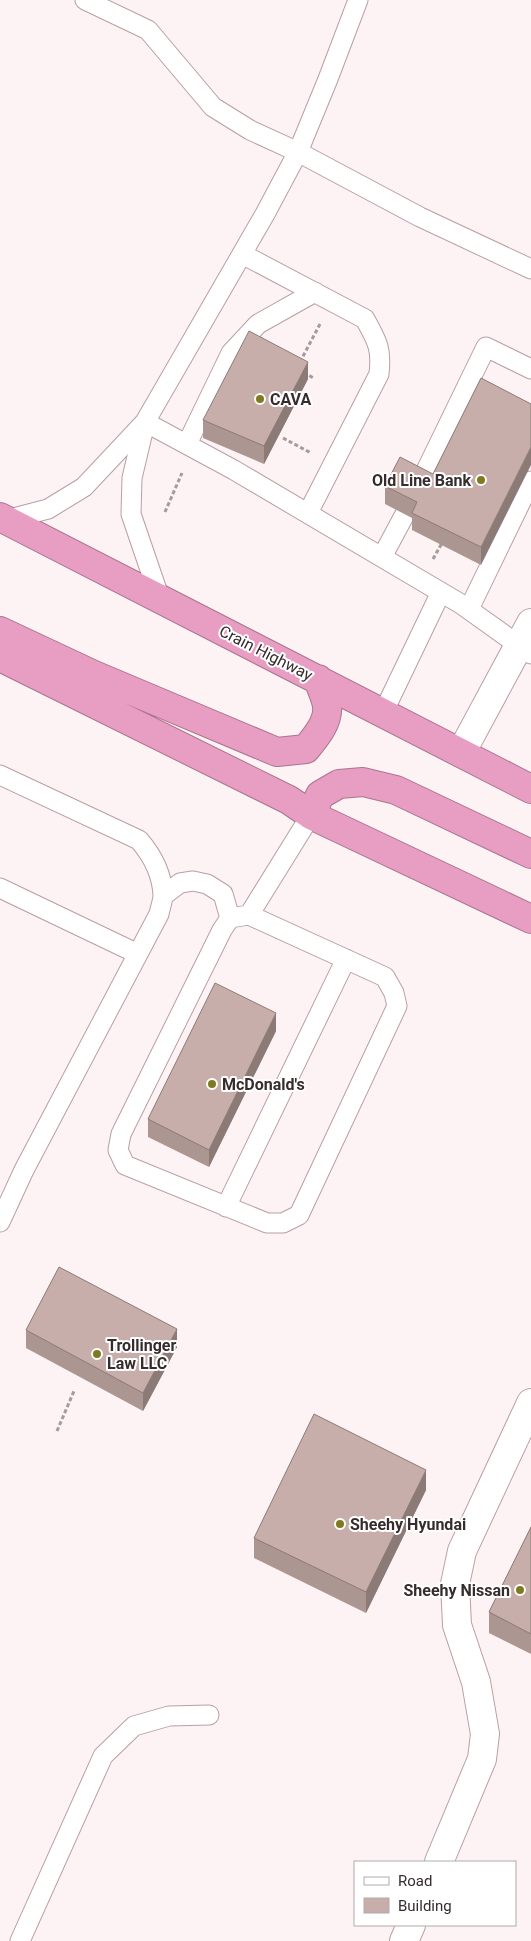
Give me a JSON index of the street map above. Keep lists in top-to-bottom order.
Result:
{
  "streets": {
    "highway": ["Crain Highway"]
  },
  "places": [
    "CAVA",
    "Old Line Bank",
    "McDonald's",
    "Trollinger Law LLC",
    "Sheehy Hyundai",
    "Sheehy Nissan"
  ],
  "legend": ["Road", "Building"]
}
